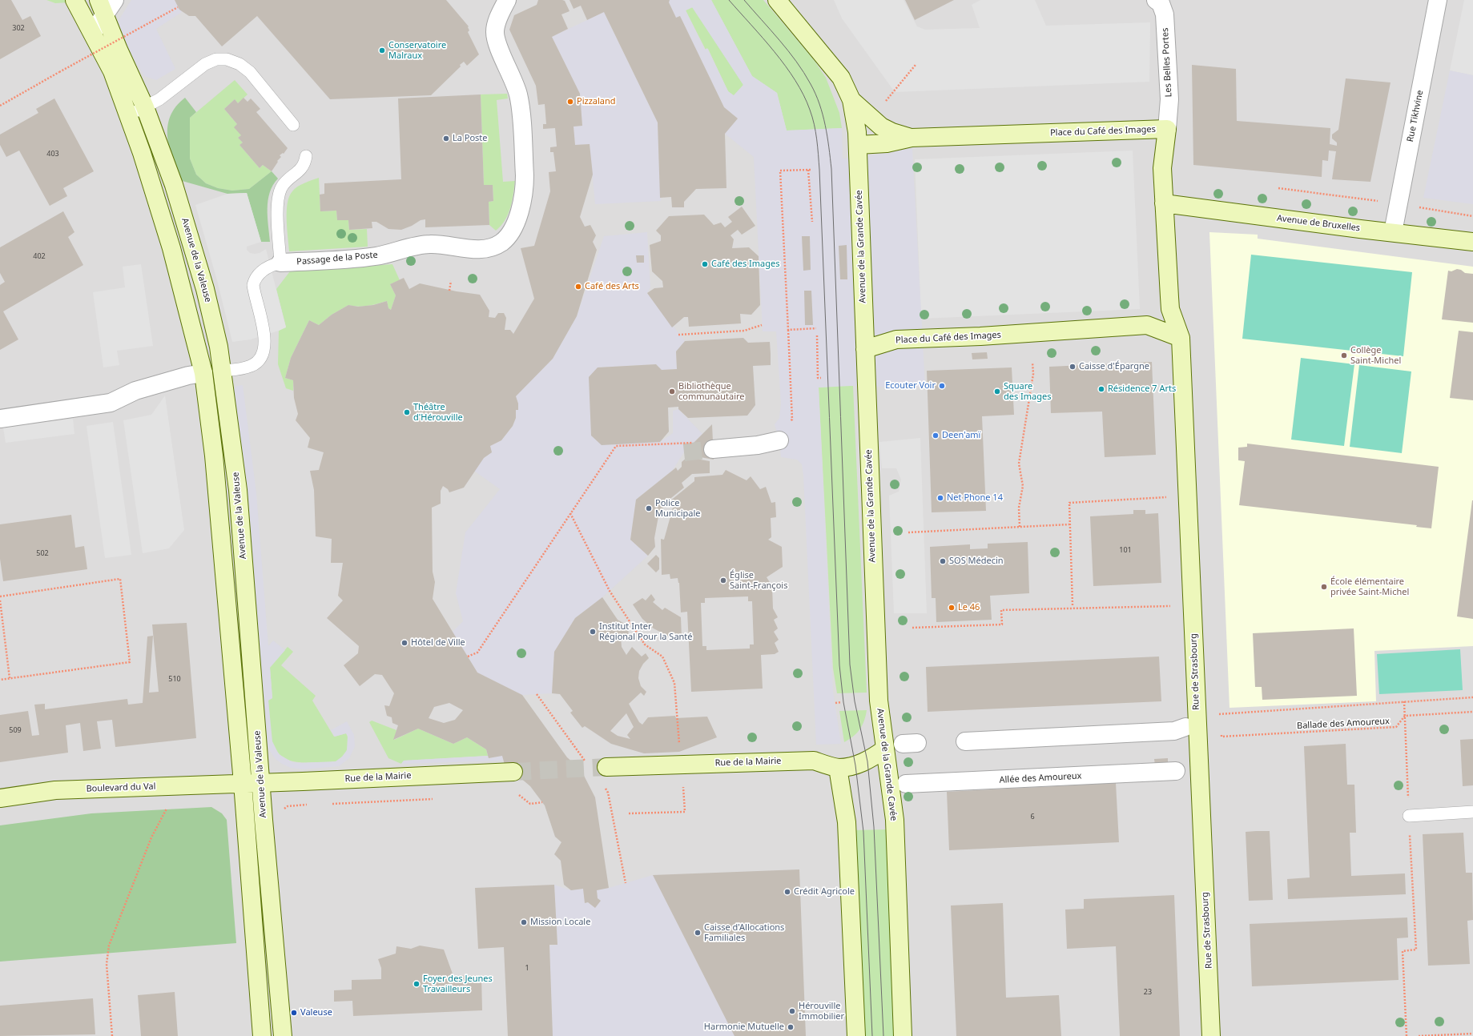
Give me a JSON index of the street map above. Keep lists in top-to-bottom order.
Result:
{
  "streets": {
    "street": [
      "Les Belles Portes",
      "Rue Tikhvine",
      "Place du Café des Images",
      "Avenue de Bruxelles",
      "Avenue de la Grande Cavée",
      "Passage de la Poste",
      "Avenue de la Valeuse",
      "Rue de Strasbourg",
      "Rue de la Mairie",
      "Allée des Amoureux",
      "Boulevard du Val"
    ],
    "path": ["Ballade des Amoureux"]
  },
  "crossings": [
    ["Les Belles Portes", "Place du Café des Images"],
    ["Rue Tikhvine", "Avenue de Bruxelles"],
    ["Place du Café des Images", "Avenue de Bruxelles"],
    ["Place du Café des Images", "Avenue de la Grande Cavée"],
    ["Place du Café des Images", "Rue de Strasbourg"],
    ["Avenue de la Grande Cavée", "Rue de la Mairie"],
    ["Passage de la Poste", "Avenue de la Valeuse"],
    ["Avenue de la Valeuse", "Rue de la Mairie"],
    ["Avenue de la Valeuse", "Boulevard du Val"],
    ["Rue de la Mairie", "Boulevard du Val"]
  ],
  "places": [
    "Conservatoire Malraux",
    "Pizzaland",
    "La Poste",
    "Café des Images",
    "Café des Arts",
    "Collège Saint-Michel",
    "Caisse d'Épargne",
    "Ecouter Voir",
    "Résidence 7 Arts",
    "Bibliothèque communautaire",
    "Square des Images",
    "Théâtre d'Hérouville",
    "Deen'amï",
    "Net Phone 14",
    "Police Municipale",
    "SOS Médecin",
    "Église Saint-François",
    "École élémentaire privée Saint-Michel",
    "Le 46",
    "Institut Inter Régional Pour la Santé",
    "Hôtel de Ville",
    "Crédit Agricole",
    "Mission Locale",
    "Caisse d'Allocations Familiales",
    "Foyer des Jeunes Travailleurs",
    "Hérouville Immobilier",
    "Valeuse",
    "Harmonie Mutuelle"
  ],
  "house_numbers": [
    "302",
    "403",
    "402",
    "101",
    "502",
    "510",
    "509",
    "6",
    "1",
    "23"
  ]
}
